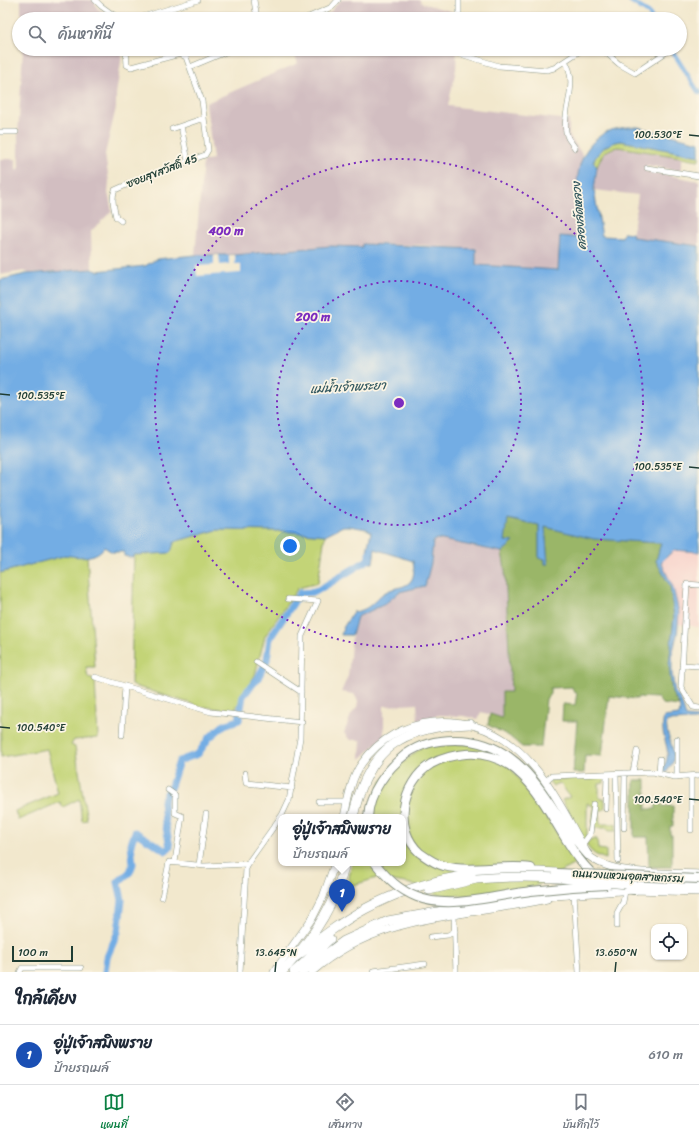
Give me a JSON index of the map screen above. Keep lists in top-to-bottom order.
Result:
{
  "streets": {
    "main road": ["ถนนวงแหวนอุตสาหกรรม"],
    "street": ["ซอยสุขสวัสดิ์ 45"]
  },
  "water": ["คลองลัดหลวง", "แม่น้ำเจ้าพระยา"],
  "scale_bar": "100 m",
  "page": {
    "search": "ค้นหาที่นี่",
    "popup": ["อู่ปู่เจ้าสมิงพราย", "ป้ายรถเมล์"],
    "pins": "1",
    "scale": "100 m",
    "heading": "ใกล้เคียง",
    "list": [
      {
        "mark": "1",
        "name": "อู่ปู่เจ้าสมิงพราย",
        "note": "ป้ายรถเมล์",
        "value": "610 m"
      }
    ],
    "nav": ["แผนที่", "เส้นทาง", "บันทึกไว้"]
  },
  "coordinates": [
    "100.530°E",
    "100.535°E",
    "100.540°E",
    "13.645°N",
    "13.650°N"
  ],
  "rings": ["400 m", "200 m"]
}
